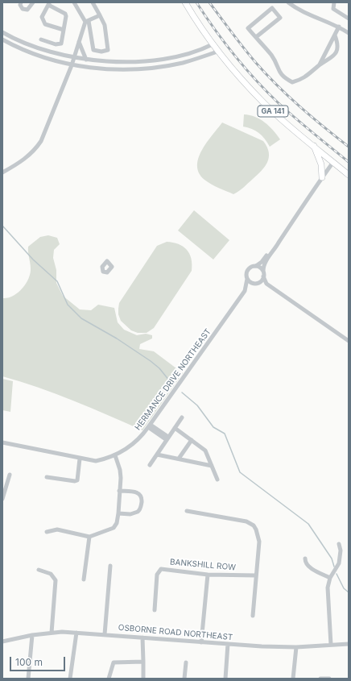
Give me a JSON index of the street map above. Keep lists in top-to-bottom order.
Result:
{
  "streets": {
    "highway": ["GA 141"],
    "street": ["HERMANCE DRIVE NORTHEAST", "BANKSHILL ROW", "OSBORNE ROAD NORTHEAST"]
  },
  "crossings": [
    ["GA 141", "HERMANCE DRIVE NORTHEAST"]
  ],
  "scale_bar": "100 m"
}
